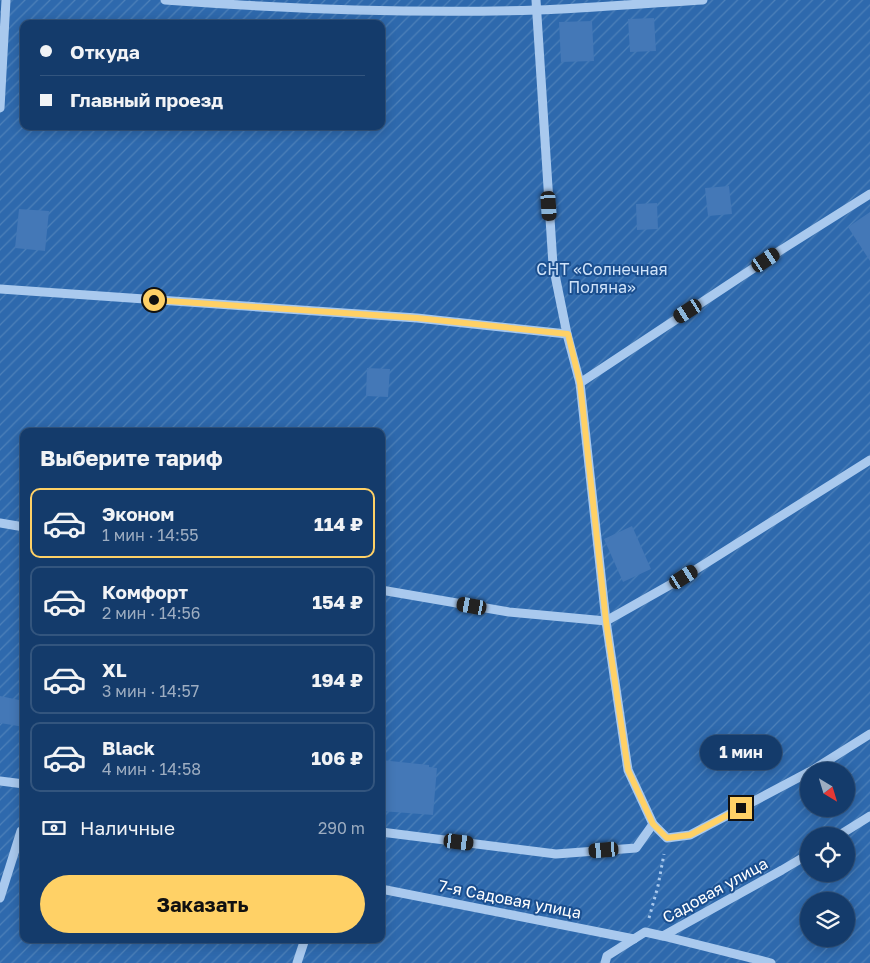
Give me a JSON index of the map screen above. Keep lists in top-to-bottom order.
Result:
{
  "streets": {
    "street": ["Садовая улица", "7-я Садовая улица"]
  },
  "crossings": [
    ["Садовая улица", "7-я Садовая улица"]
  ],
  "parks": ["СНТ «Солнечная Поляна»"],
  "north": "bottom right",
  "page": {
    "banner": ["Откуда", "Главный проезд"],
    "heading": "Выберите тариф",
    "list": [
      {
        "name": "Эконом",
        "note": "1 мин · 14:55",
        "value": "114 ₽"
      },
      {
        "name": "Комфорт",
        "note": "2 мин · 14:56",
        "value": "154 ₽"
      },
      {
        "name": "XL",
        "note": "3 мин · 14:57",
        "value": "194 ₽"
      },
      {
        "name": "Black",
        "note": "4 мин · 14:58",
        "value": "106 ₽"
      }
    ],
    "bubble": "1 мин",
    "pay": ["Наличные", "290 m"],
    "buttons": "Заказать"
  }
}
